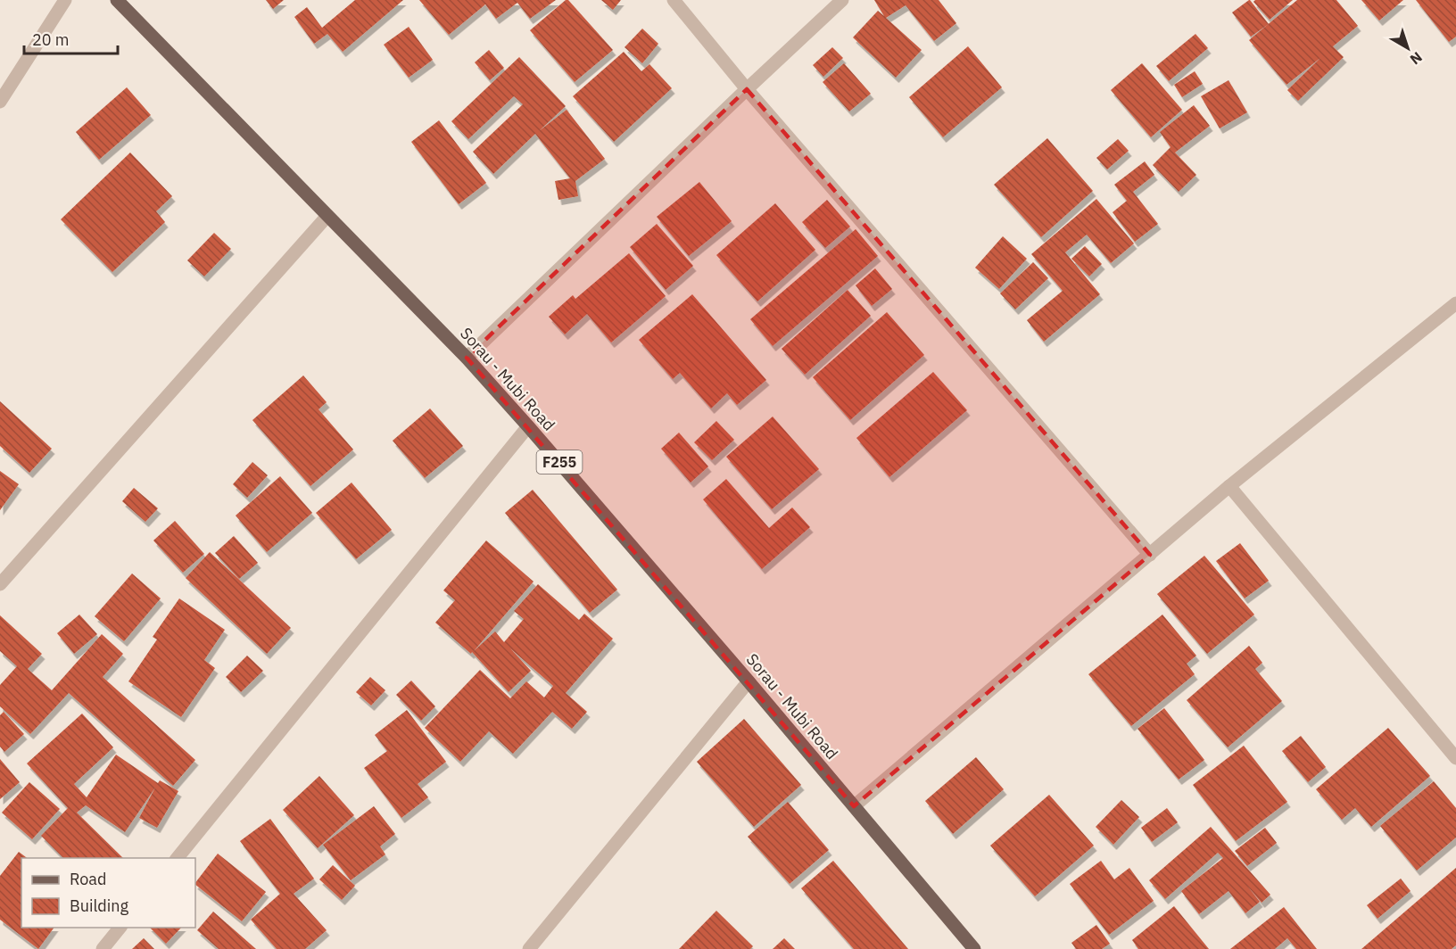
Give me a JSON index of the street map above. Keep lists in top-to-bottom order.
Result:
{
  "streets": {
    "main road": ["Sorau - Mubi Road", "F255"]
  },
  "legend": ["Road", "Building"],
  "scale_bar": "20 m",
  "north": "bottom right"
}
